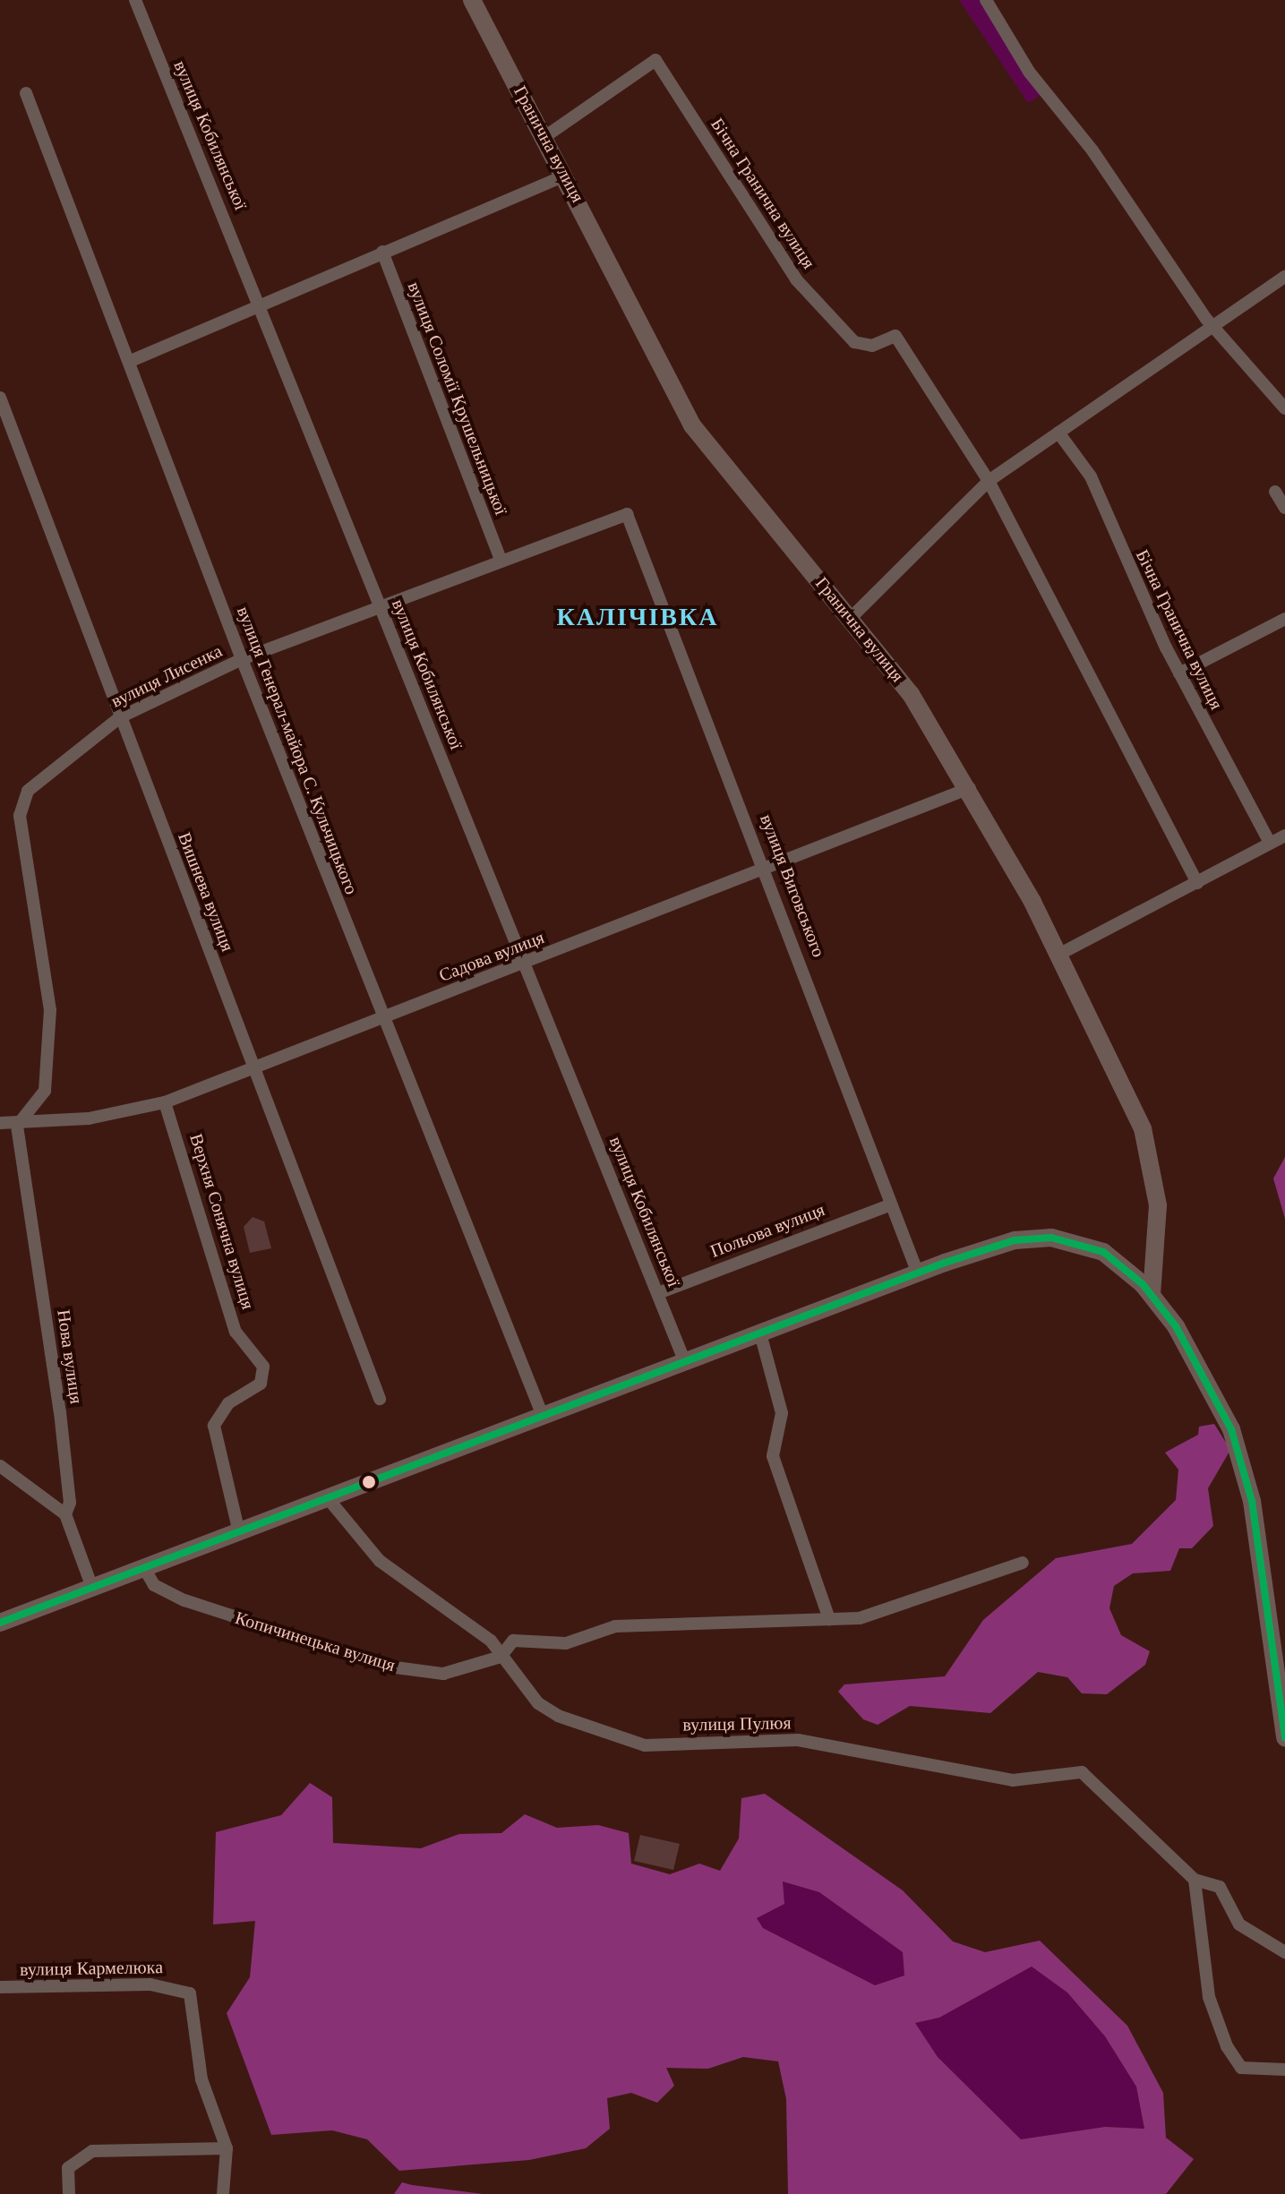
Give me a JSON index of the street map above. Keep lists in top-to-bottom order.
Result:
{
  "streets": {
    "main road": ["Гранична вулиця"],
    "street": [
      "вулиця Кобилянської",
      "Бічна Гранична вулиця",
      "вулиця Соломії Крушельницької",
      "вулиця Лисенка",
      "вулиця Генерал-майора С. Кульчицького",
      "вулиця Виговського",
      "Вишнева вулиця",
      "Садова вулиця",
      "Верхня Сонячна вулиця",
      "Польова вулиця",
      "Нова вулиця",
      "Копичинецька вулиця",
      "вулиця Пулюя",
      "вулиця Кармелюка"
    ]
  },
  "crossings": [
    ["вулиця Кобилянської", "вулиця Лисенка"],
    ["вулиця Кобилянської", "Садова вулиця"],
    ["вулиця Кобилянської", "Польова вулиця"],
    ["Гранична вулиця", "Бічна Гранична вулиця"],
    ["Гранична вулиця", "Садова вулиця"],
    ["вулиця Соломії Крушельницької", "вулиця Лисенка"],
    ["вулиця Лисенка", "вулиця Генерал-майора С. Кульчицького"],
    ["вулиця Лисенка", "вулиця Виговського"],
    ["вулиця Лисенка", "Вишнева вулиця"],
    ["вулиця Лисенка", "Садова вулиця"],
    ["вулиця Лисенка", "Нова вулиця"],
    ["вулиця Генерал-майора С. Кульчицького", "Садова вулиця"],
    ["вулиця Виговського", "Садова вулиця"],
    ["вулиця Виговського", "Польова вулиця"],
    ["Вишнева вулиця", "Садова вулиця"],
    ["Садова вулиця", "Верхня Сонячна вулиця"],
    ["Садова вулиця", "Нова вулиця"],
    ["Копичинецька вулиця", "вулиця Пулюя"]
  ],
  "districts": ["КАЛІЧІВКА"]
}
